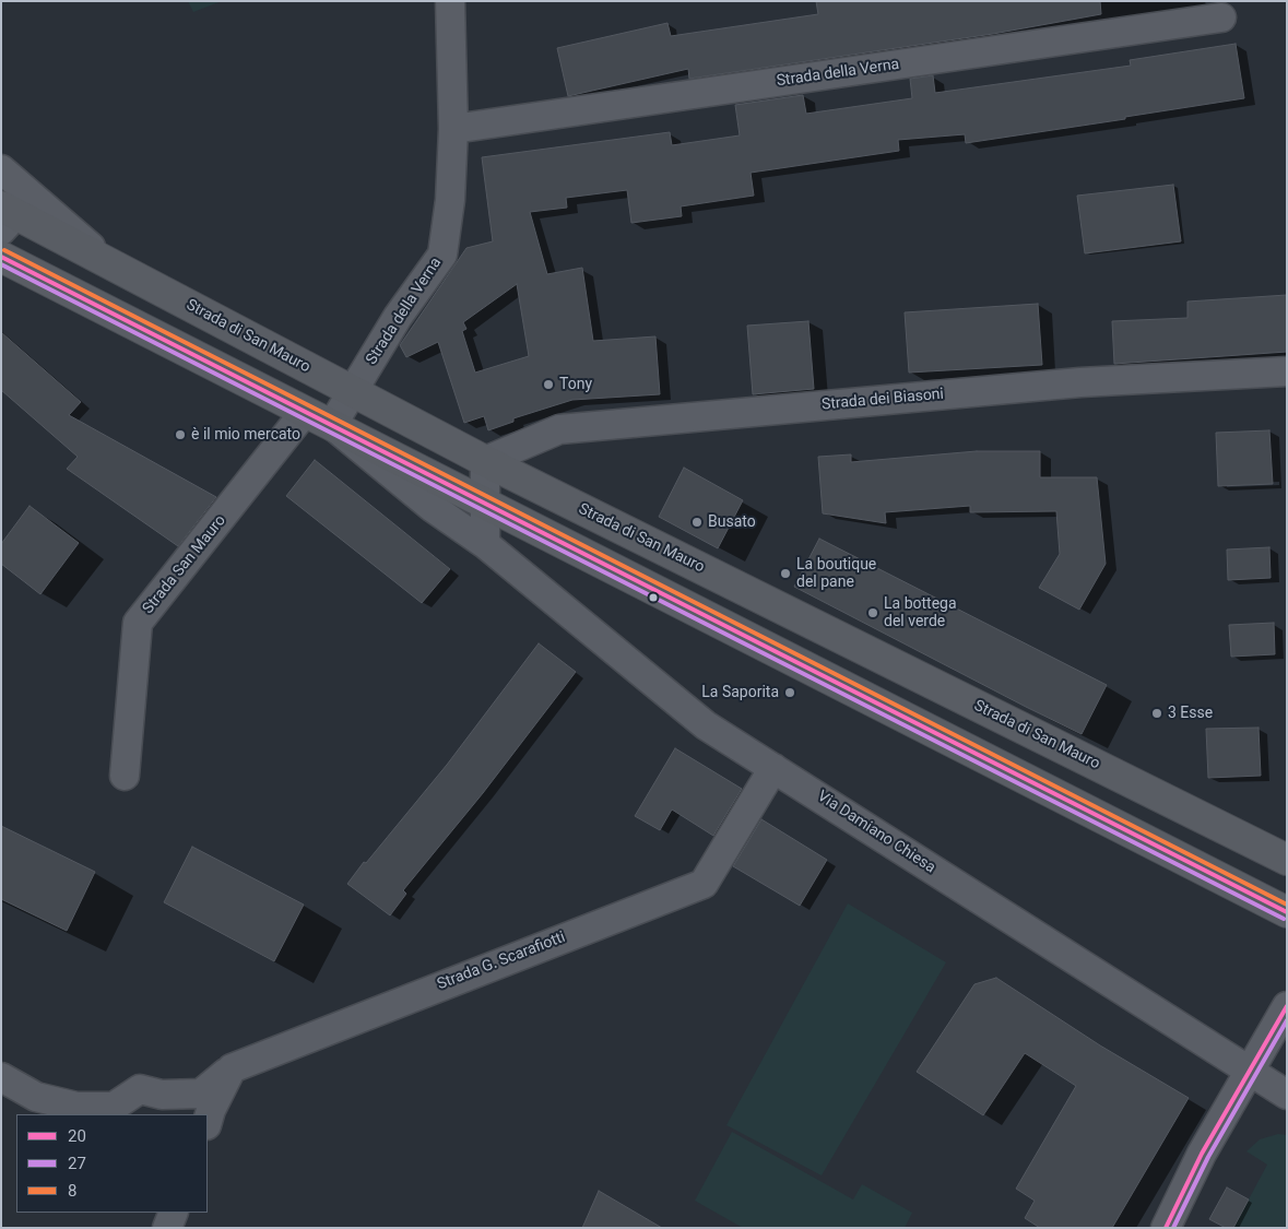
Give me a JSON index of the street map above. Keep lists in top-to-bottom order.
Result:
{
  "streets": {
    "main road": ["Strada di San Mauro"],
    "street": [
      "Strada della Verna",
      "Strada dei Biasoni",
      "Strada San Mauro",
      "Via Damiano Chiesa",
      "Strada G. Scarafiotti"
    ]
  },
  "crossings": [
    ["Strada della Verna", "Strada di San Mauro"],
    ["Strada della Verna", "Via Damiano Chiesa"],
    ["Strada di San Mauro", "Strada dei Biasoni"],
    ["Via Damiano Chiesa", "Strada G. Scarafiotti"]
  ],
  "places": [
    "Tony",
    "è il mio mercato",
    "Busato",
    "La boutique del pane",
    "La bottega del verde",
    "La Saporita",
    "3 Esse"
  ],
  "lines": ["transit line 8", "transit line 20", "transit line 27"],
  "legend": ["20", "27", "8"]
}
